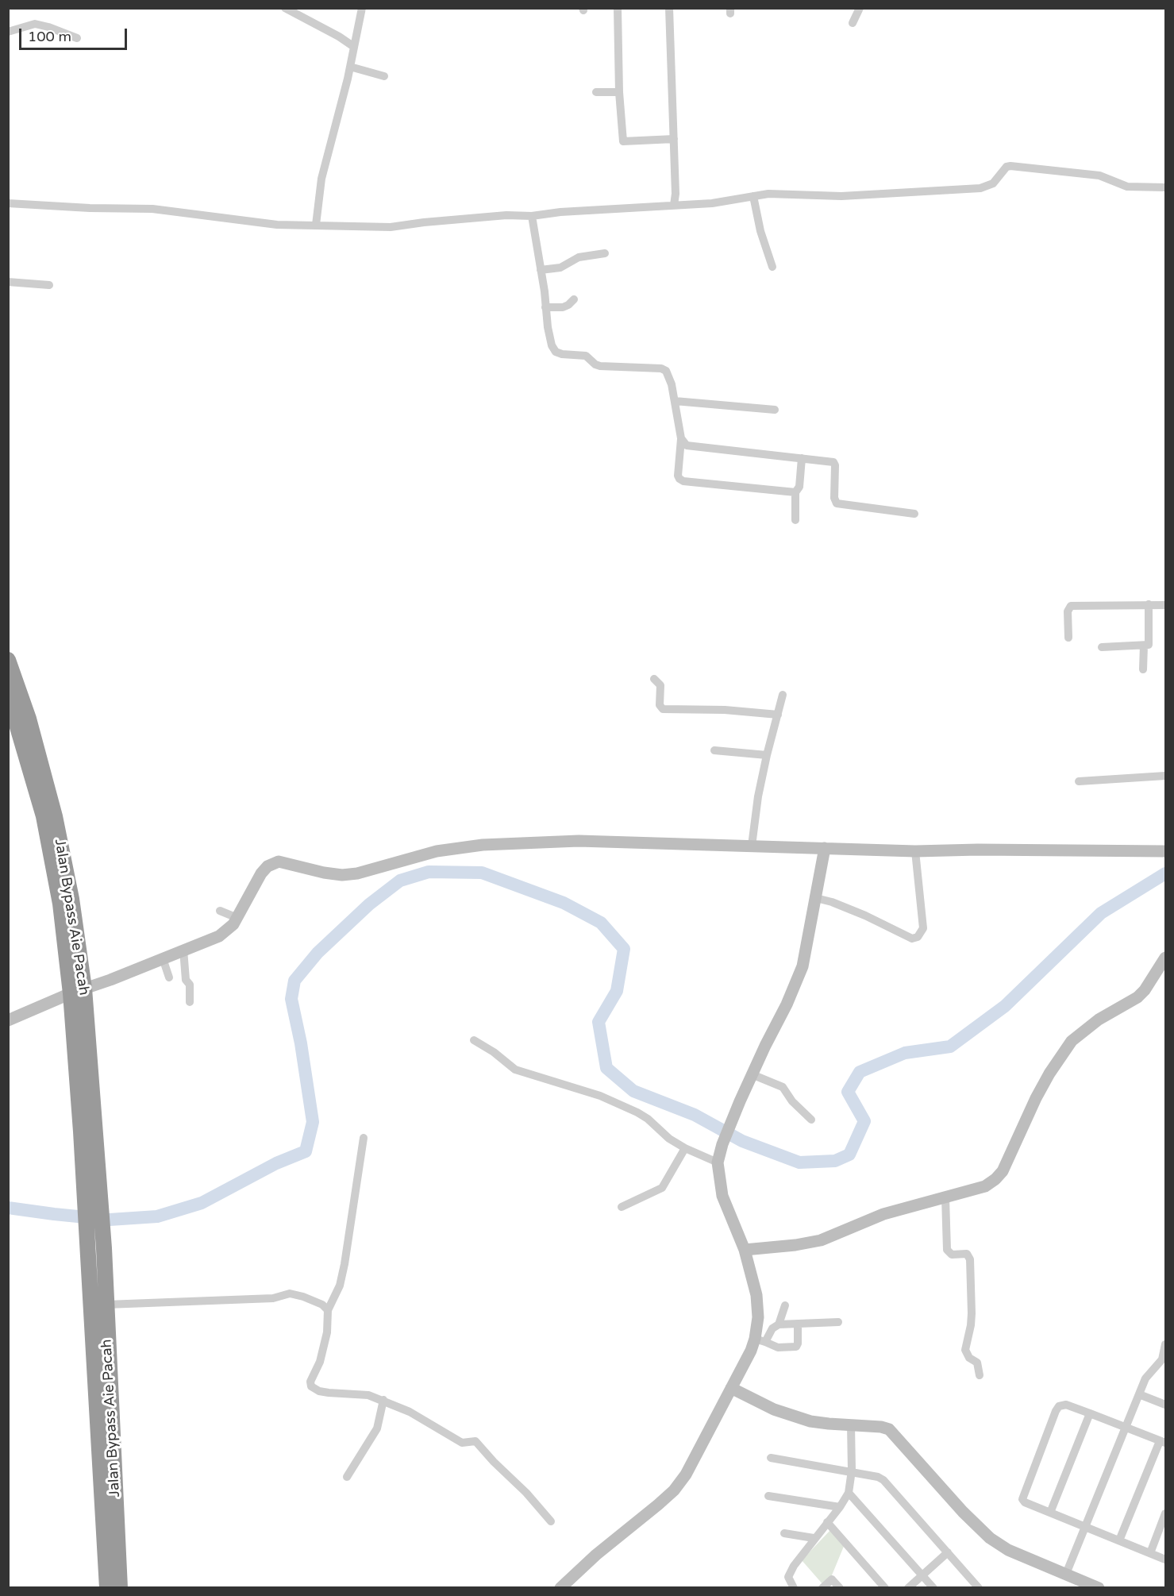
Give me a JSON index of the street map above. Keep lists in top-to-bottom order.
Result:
{
  "streets": {
    "highway": ["Jalan Bypass Aie Pacah"]
  },
  "scale_bar": "100 m"
}
